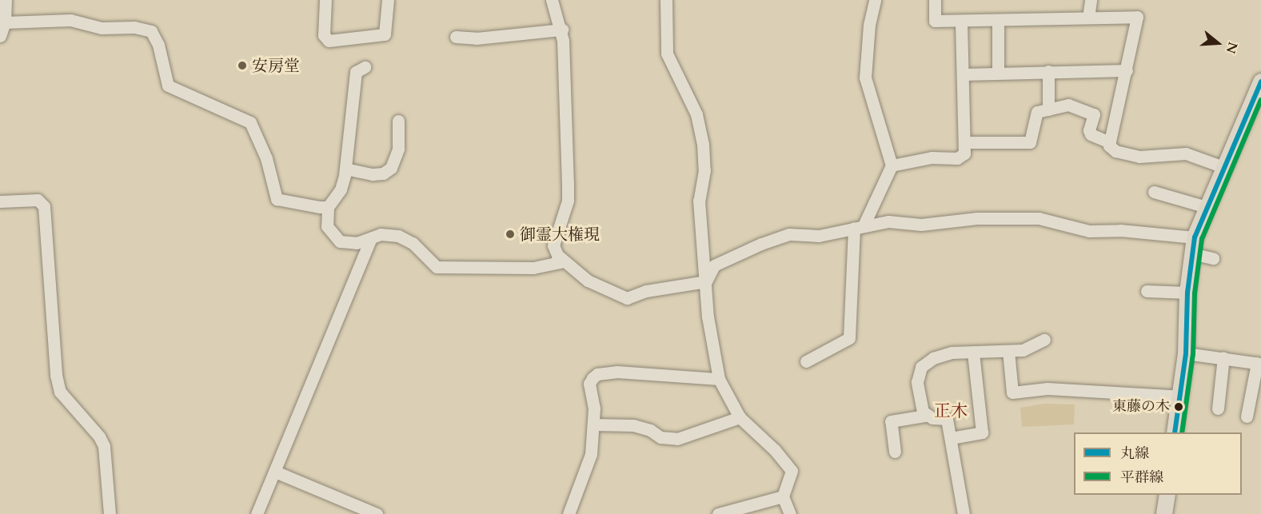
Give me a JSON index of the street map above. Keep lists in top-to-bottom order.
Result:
{
  "districts": ["正木"],
  "places": ["安房堂", "御霊大権現", "東藤の木"],
  "lines": ["transit line 丸線", "transit line 平群線"],
  "legend": ["丸線", "平群線"],
  "north": "right"
}
